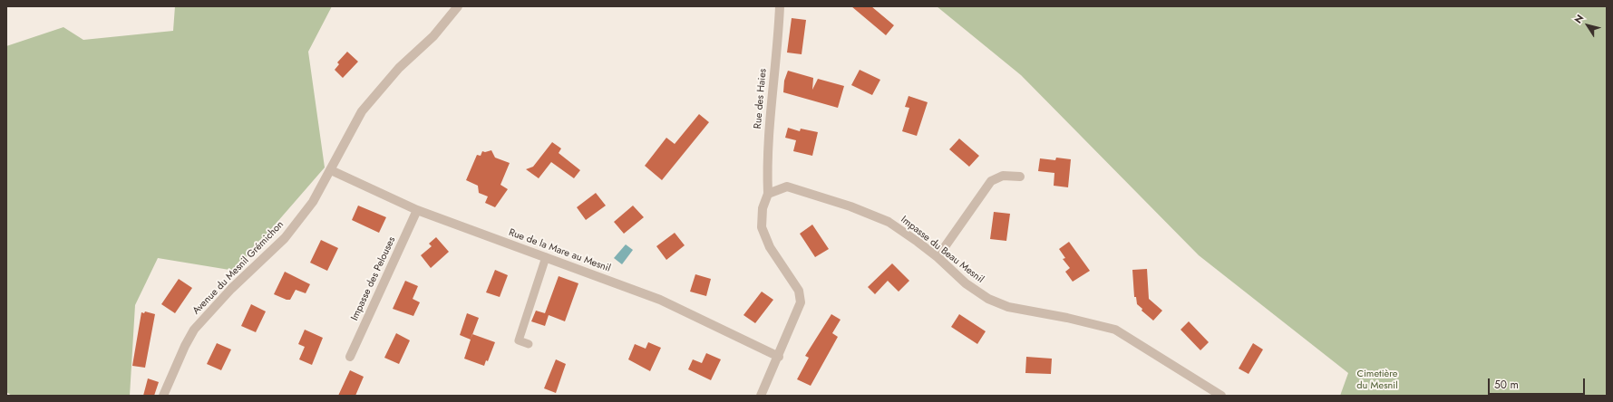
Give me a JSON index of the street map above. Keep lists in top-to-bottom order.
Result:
{
  "streets": {
    "street": [
      "Rue des Haies",
      "Impasse du Beau Mesnil",
      "Rue de la Mare au Mesnil",
      "Avenue du Mesnil Grémichon",
      "Impasse des Pelouses"
    ]
  },
  "crossings": [
    ["Rue des Haies", "Impasse du Beau Mesnil"],
    ["Rue de la Mare au Mesnil", "Avenue du Mesnil Grémichon"],
    ["Rue de la Mare au Mesnil", "Impasse des Pelouses"]
  ],
  "parks": ["Cimetière du Mesnil"],
  "scale_bar": "50 m",
  "north": "top left"
}
